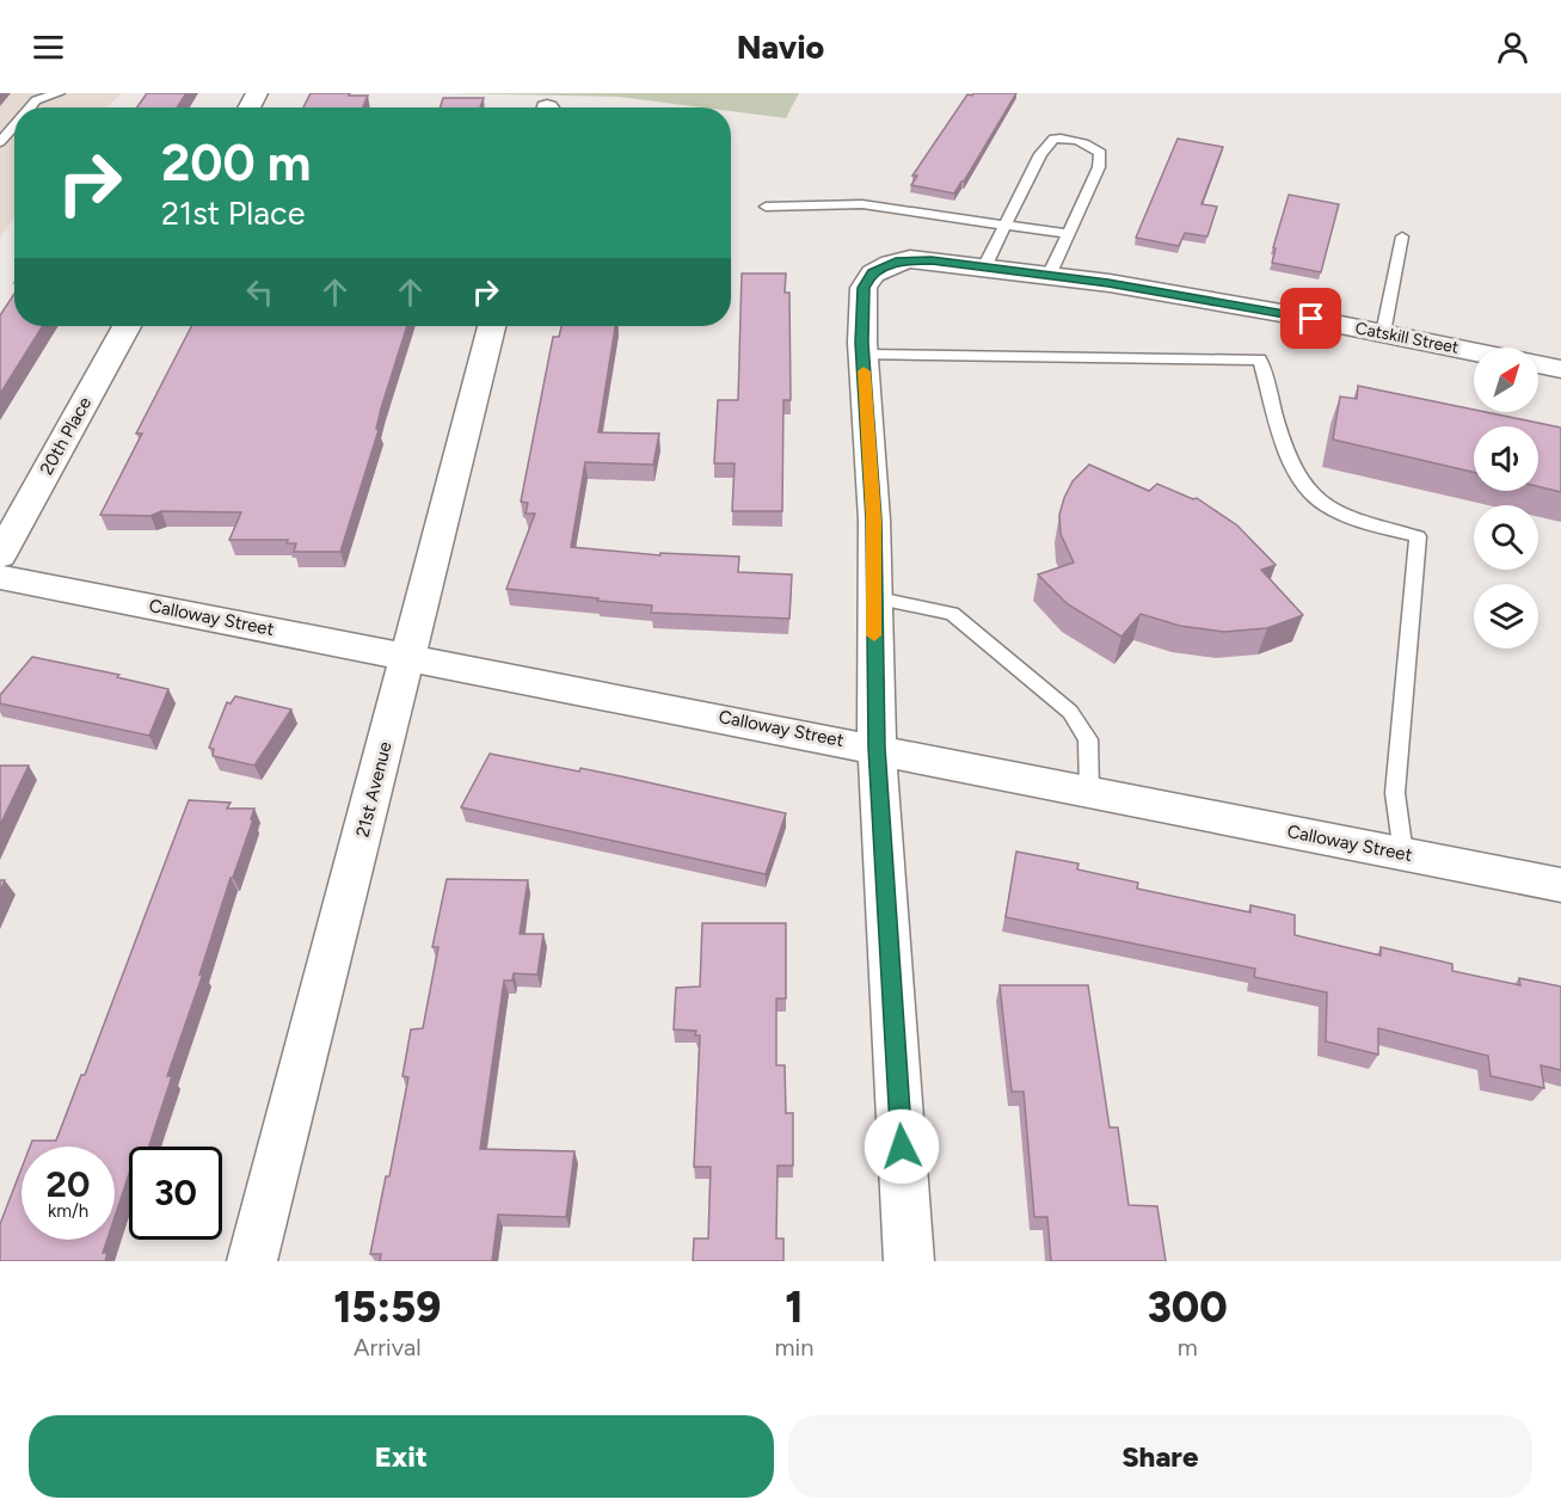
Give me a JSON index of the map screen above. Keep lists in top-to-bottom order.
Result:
{
  "streets": {
    "street": [
      "Catskill Street",
      "20th Place",
      "Calloway Street",
      "21st Avenue"
    ]
  },
  "crossings": [
    ["Catskill Street", "Calloway Street"],
    ["Calloway Street", "21st Avenue"]
  ],
  "north": "top right",
  "page": {
    "header": "Navio",
    "turn": ["200 m", "21st Place"],
    "speed": "20 km/h",
    "limit": "30",
    "eta": [
      "15:59",
      "Arrival",
      "1",
      "min",
      "300",
      "m"
    ],
    "buttons": ["Exit", "Share"]
  }
}
